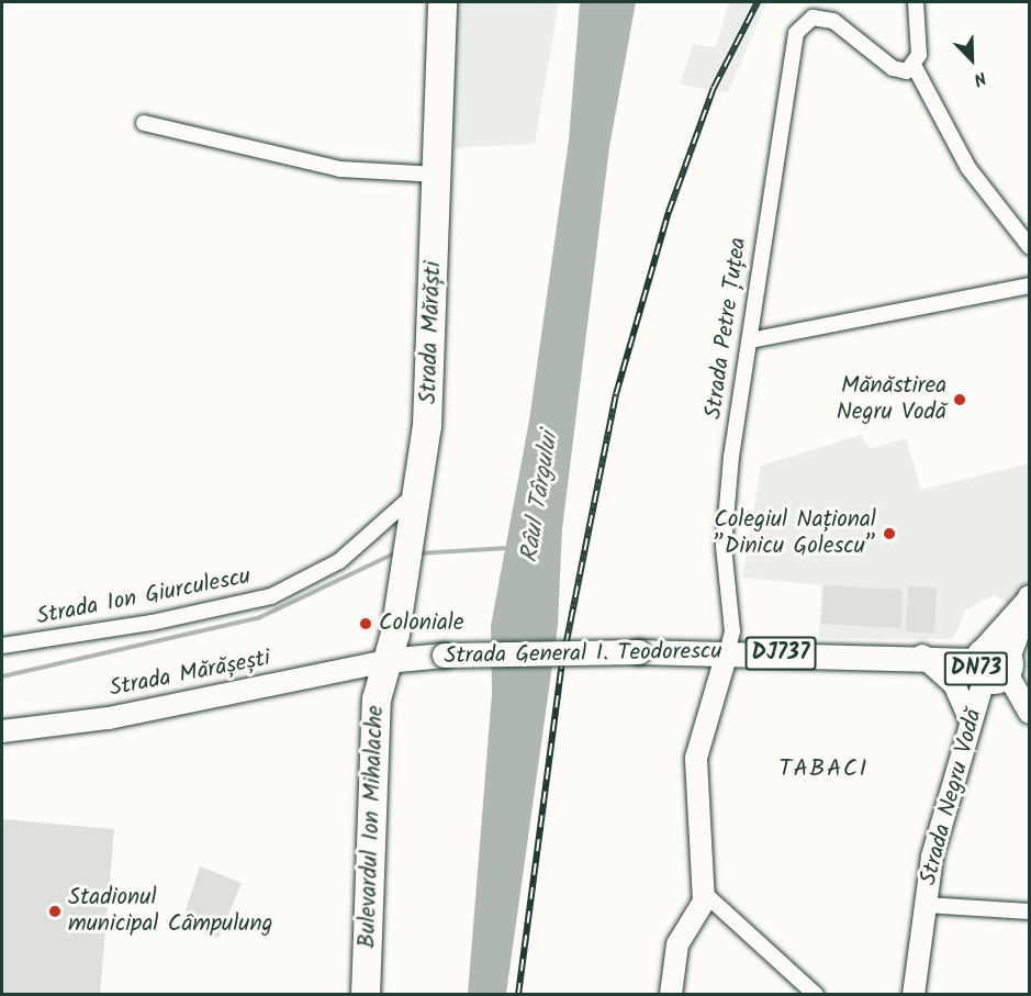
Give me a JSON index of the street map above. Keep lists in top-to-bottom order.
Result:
{
  "streets": {
    "highway": ["Strada Mărăști", "Bulevardul Ion Mihalache"],
    "main road": [
      "DJ737",
      "Strada General I. Teodorescu",
      "DN73",
      "Strada Mărășești",
      "Strada Negru Vodă"
    ],
    "street": ["Strada Petre Țuțea", "Strada Ion Giurculescu"]
  },
  "crossings": [
    ["Strada Petre Țuțea", "Strada General I. Teodorescu"],
    ["Strada Mărăști", "Strada Ion Giurculescu"],
    ["Strada Mărăști", "Strada General I. Teodorescu"],
    ["Strada Mărăști", "Strada Mărășești"],
    ["Strada Mărăști", "Bulevardul Ion Mihalache"],
    ["Strada General I. Teodorescu", "DN73"],
    ["Strada General I. Teodorescu", "Strada Mărășești"],
    ["Strada General I. Teodorescu", "Strada Negru Vodă"],
    ["Strada General I. Teodorescu", "Bulevardul Ion Mihalache"],
    ["DN73", "Strada Negru Vodă"],
    ["Strada Mărășești", "Bulevardul Ion Mihalache"]
  ],
  "districts": ["TABACI"],
  "water": ["Râul Târgului"],
  "places": [
    "Mănăstirea Negru Vodă",
    "Colegiul Național ”Dinicu Golescu”",
    "Coloniale",
    "Stadionul municipal Câmpulung"
  ],
  "north": "bottom right"
}
